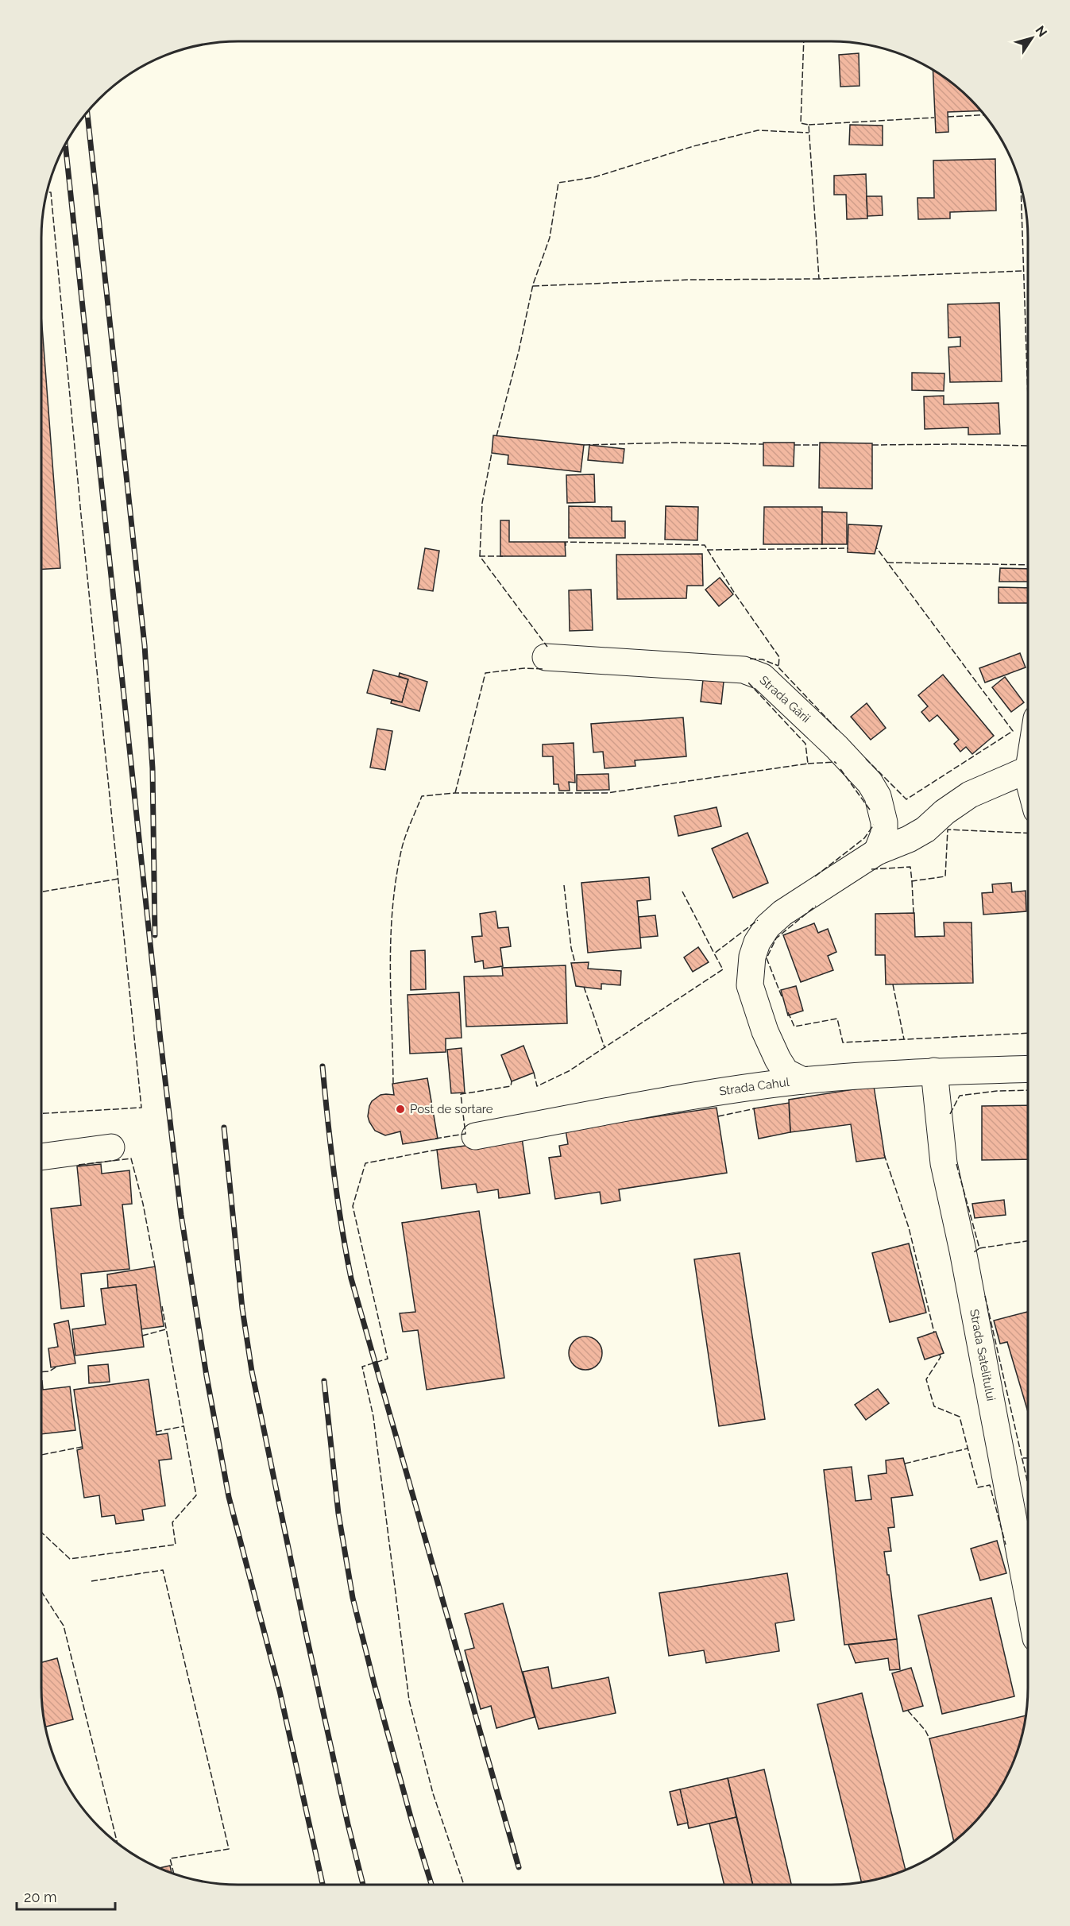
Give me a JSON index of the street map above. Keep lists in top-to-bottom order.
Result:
{
  "streets": {
    "street": ["Strada Gării", "Strada Cahul", "Strada Satelitului"]
  },
  "crossings": [
    ["Strada Cahul", "Strada Satelitului"]
  ],
  "places": ["Post de sortare"],
  "scale_bar": "20 m",
  "north": "top right"
}
